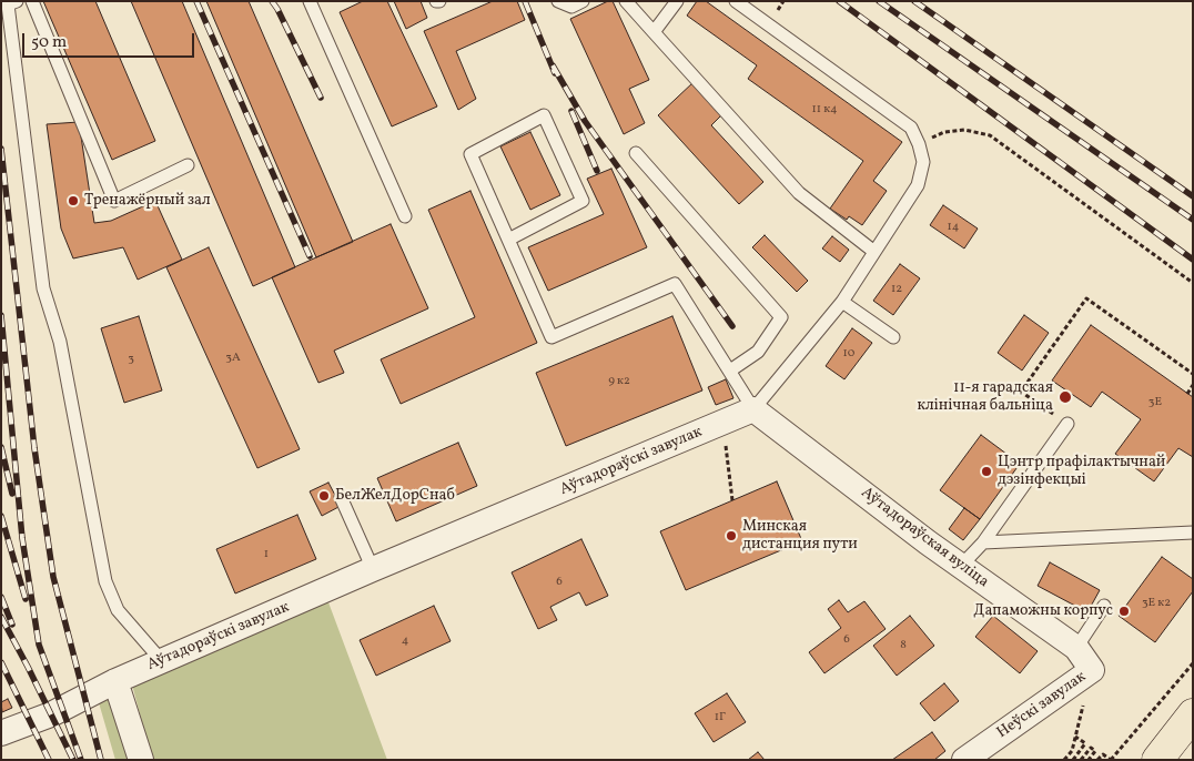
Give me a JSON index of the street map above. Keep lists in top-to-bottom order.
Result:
{
  "streets": {
    "street": ["Аўтадораўскі завулак", "Аўтадораўская вуліца", "Неўскі завулак"]
  },
  "crossings": [
    ["Аўтадораўскі завулак", "Аўтадораўская вуліца"],
    ["Аўтадораўская вуліца", "Неўскі завулак"]
  ],
  "places": [
    "Тренажёрный зал",
    "11-я гарадская клінічная бальніца",
    "Цэнтр прафілактычнай дэзінфекцыі",
    "БелЖелДорСнаб",
    "Минская дистанция пути",
    "Дапаможны корпус"
  ],
  "house_numbers": [
    "11 к4",
    "14",
    "12",
    "10",
    "3А",
    "3",
    "9 к2",
    "3Е",
    "1",
    "6",
    "3Е к2",
    "6",
    "4",
    "8",
    "1Г"
  ],
  "scale_bar": "50 m"
}
